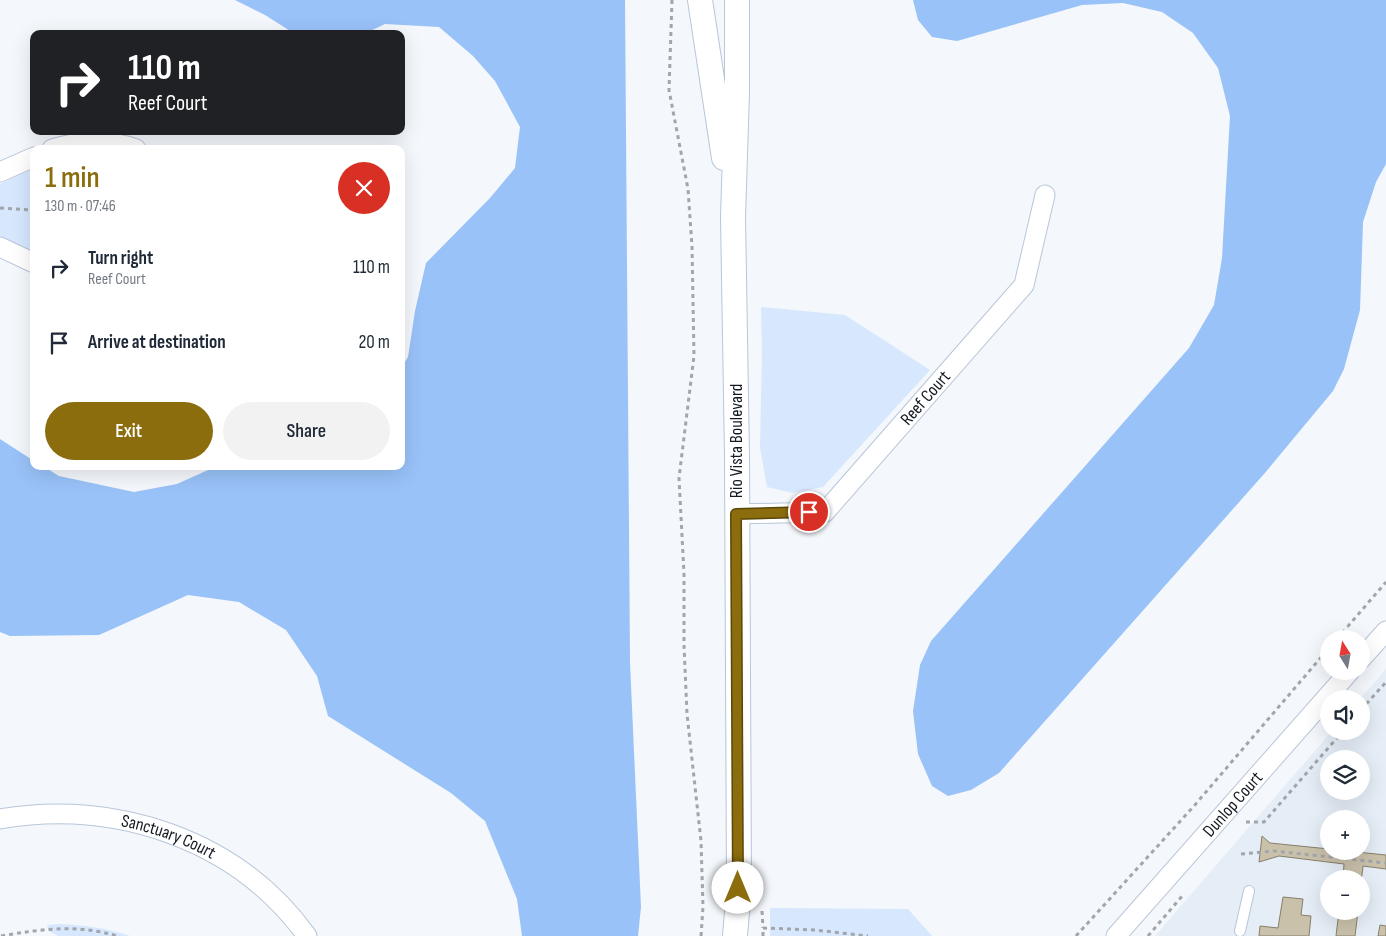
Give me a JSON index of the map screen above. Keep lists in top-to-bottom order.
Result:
{
  "streets": {
    "street": [
      "Reef Court",
      "Rio Vista Boulevard",
      "Dunlop Court",
      "Sanctuary Court"
    ]
  },
  "crossings": [
    ["Reef Court", "Rio Vista Boulevard"]
  ],
  "north": "top",
  "page": {
    "turn": ["110 m", "Reef Court"],
    "heading": ["1 min", "130 m · 07:46"],
    "list": [
      {
        "name": "Turn right",
        "note": "Reef Court",
        "value": "110 m"
      },
      {
        "name": "Arrive at destination",
        "value": "20 m"
      }
    ],
    "buttons": ["Exit", "Share"],
    "map_buttons": ["+", "−"]
  }
}
